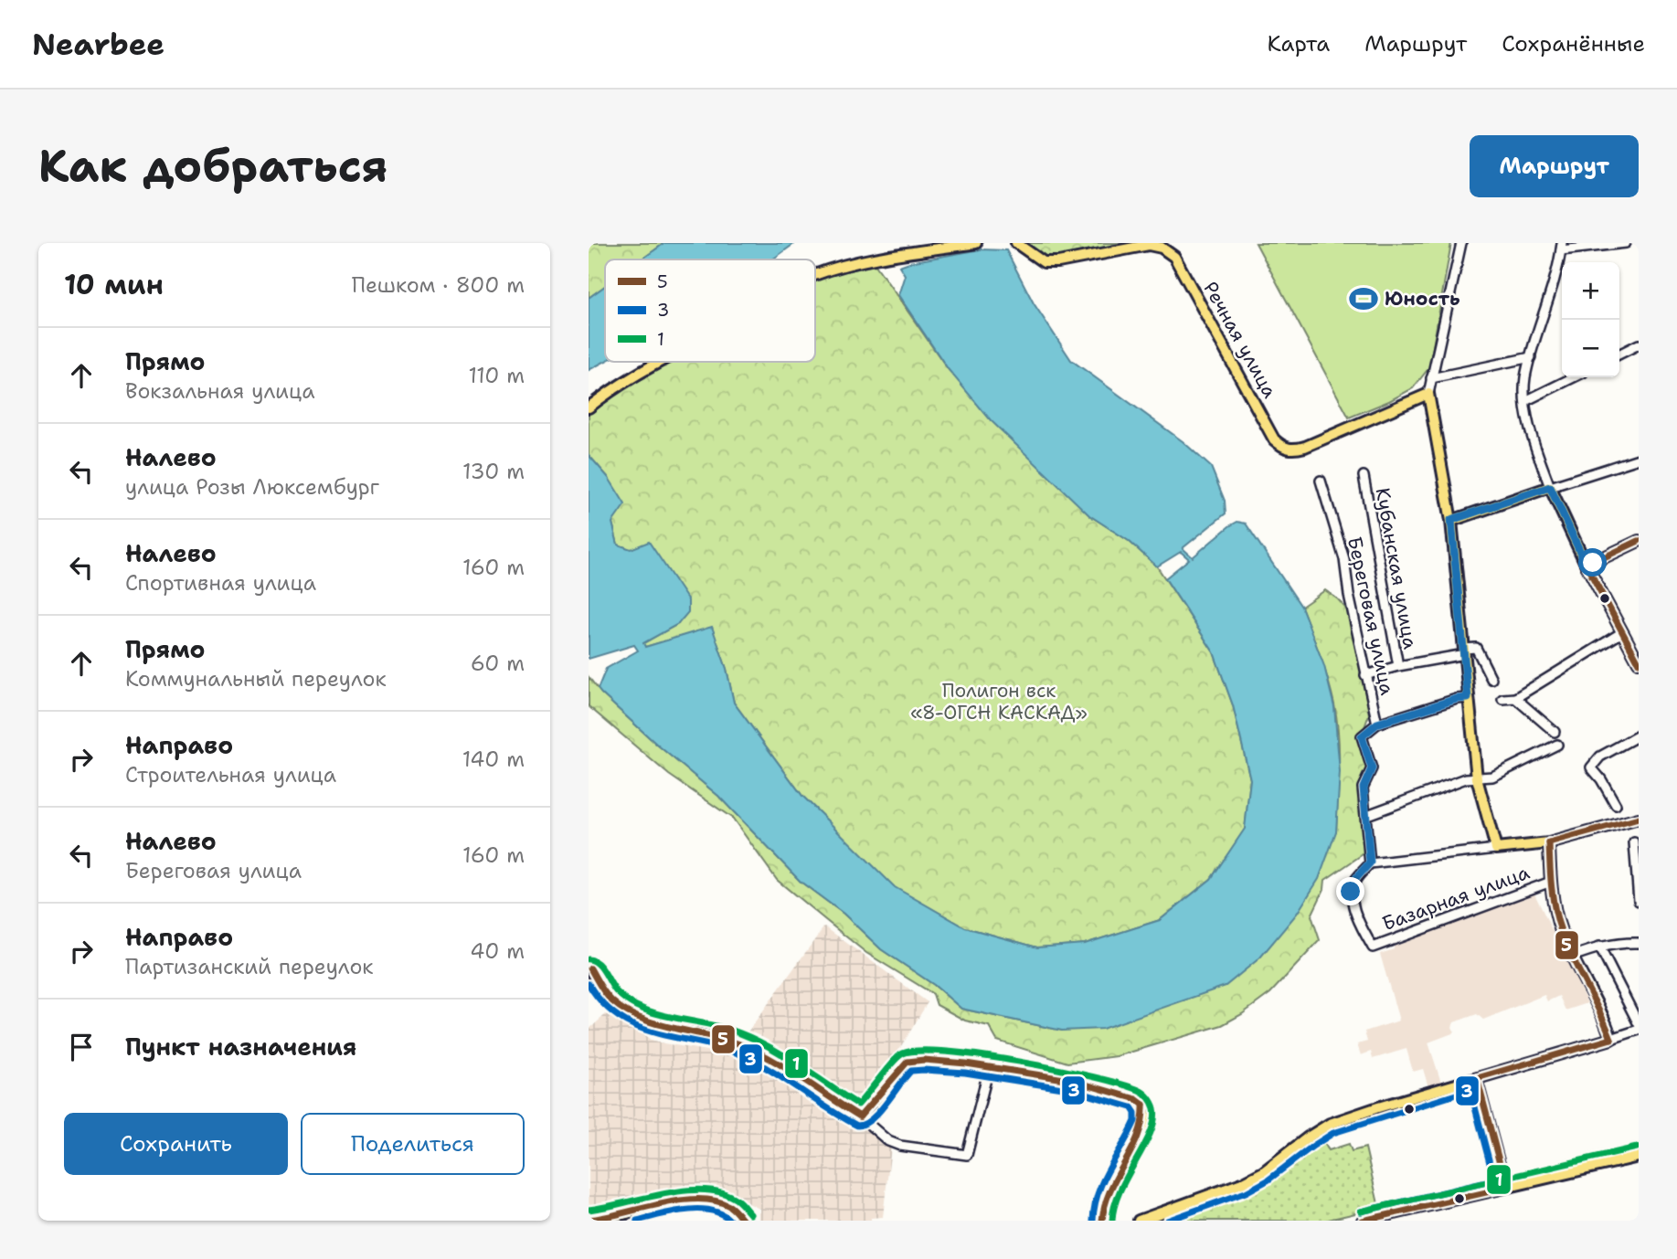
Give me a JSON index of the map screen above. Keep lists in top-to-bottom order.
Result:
{
  "streets": {
    "main road": ["Речная улица", "Базарная улица"],
    "street": ["Кубанская улица", "Береговая улица"]
  },
  "crossings": [
    ["Береговая улица", "Базарная улица"]
  ],
  "parks": ["Полигон вск «8-ОГСН КАСКАД»"],
  "places": {
    "sports": ["Юность"]
  },
  "lines": ["transit line 5", "transit line 1", "transit line 3"],
  "legend": ["5", "3", "1"],
  "page": {
    "header": "Nearbee",
    "nav": ["Карта", "Маршрут", "Сохранённые"],
    "buttons": [
      "Маршрут",
      ["Сохранить", "Поделиться"]
    ],
    "title": "Как добраться",
    "heading": ["10 мин", "Пешком · 800 m"],
    "map_buttons": ["+", "−"],
    "list": [
      ["Прямо", "Вокзальная улица", "110 m"],
      ["Налево", "улица Розы Люксембург", "130 m"],
      ["Налево", "Спортивная улица", "160 m"],
      ["Прямо", "Коммунальный переулок", "60 m"],
      ["Направо", "Строительная улица", "140 m"],
      ["Налево", "Береговая улица", "160 m"],
      ["Направо", "Партизанский переулок", "40 m"],
      "Пункт назначения"
    ]
  }
}
